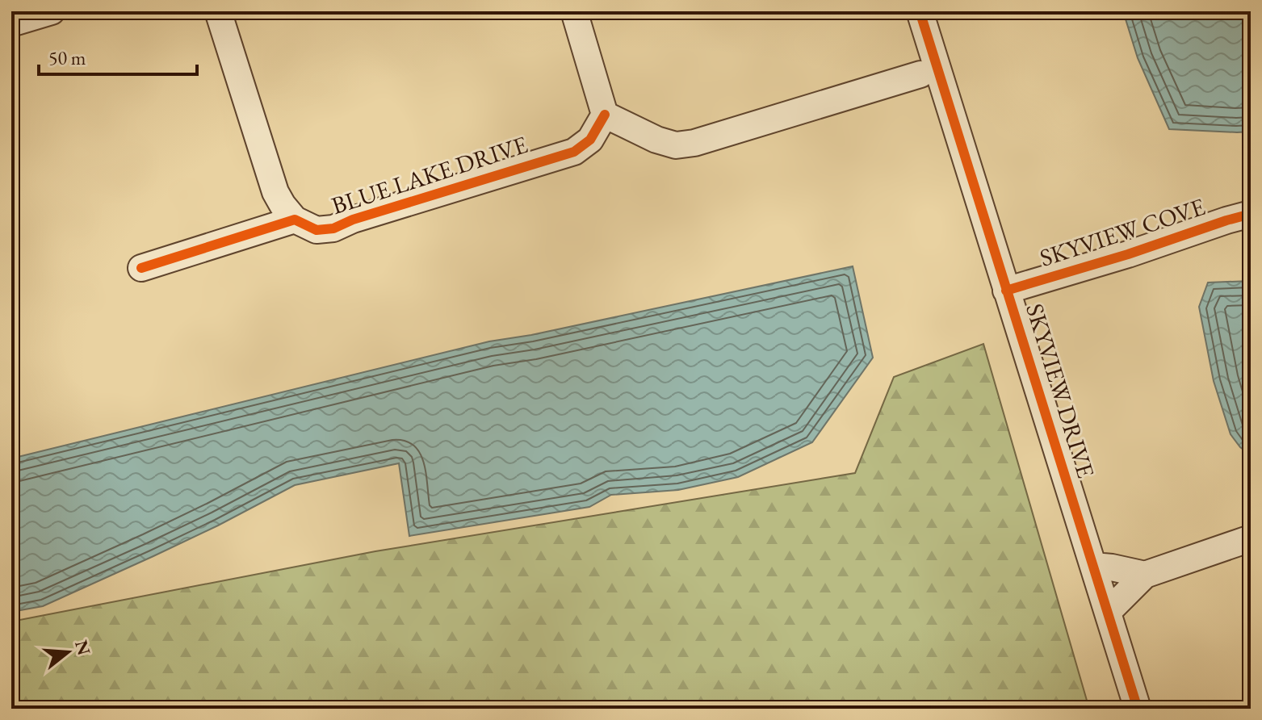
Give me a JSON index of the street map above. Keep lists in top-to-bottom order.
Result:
{
  "streets": {
    "street": ["BLUE LAKE DRIVE", "SKYVIEW COVE", "SKYVIEW DRIVE"]
  },
  "crossings": [
    ["SKYVIEW COVE", "SKYVIEW DRIVE"]
  ],
  "scale_bar": "50 m",
  "north": "right"
}
